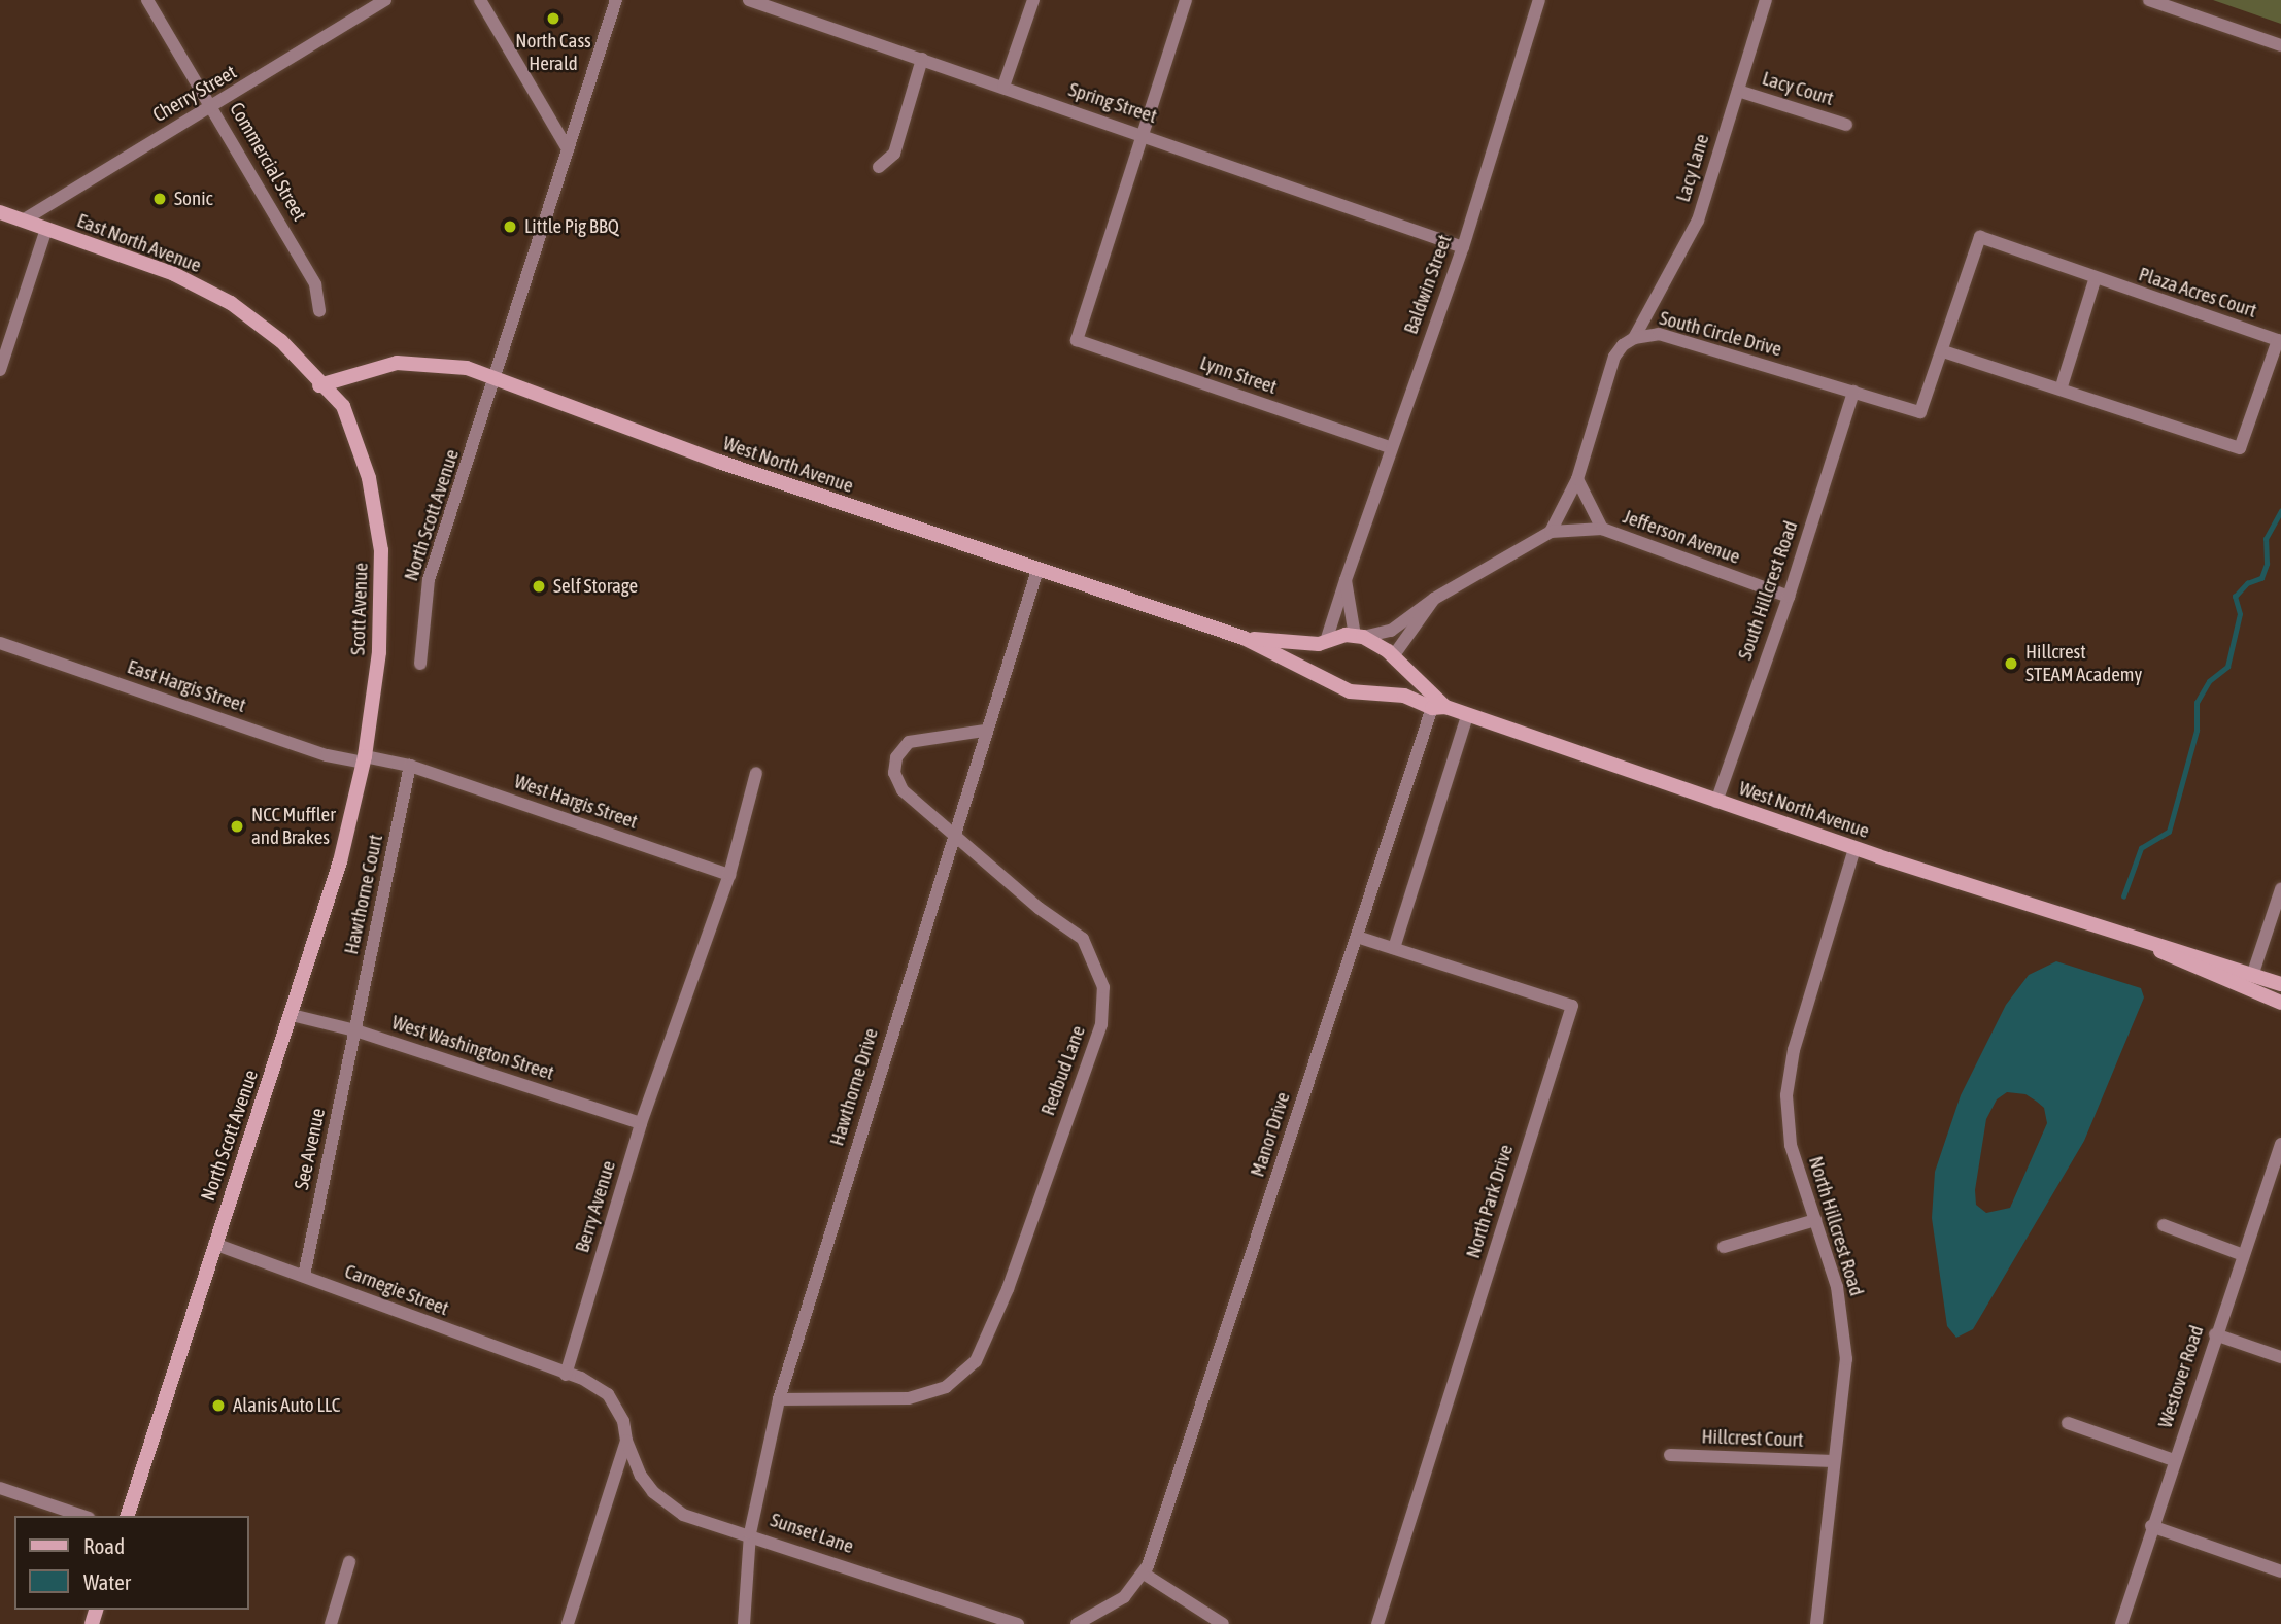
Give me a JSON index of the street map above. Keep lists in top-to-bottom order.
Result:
{
  "streets": {
    "main road": [
      "East North Avenue",
      "West North Avenue",
      "North Scott Avenue",
      "Scott Avenue"
    ],
    "street": [
      "Lacy Court",
      "Cherry Street",
      "Spring Street",
      "Commercial Street",
      "Lacy Lane",
      "Baldwin Street",
      "Plaza Acres Court",
      "South Circle Drive",
      "Lynn Street",
      "Jefferson Avenue",
      "South Hillcrest Road",
      "East Hargis Street",
      "West Hargis Street",
      "Hawthorne Court",
      "West Washington Street",
      "Redbud Lane",
      "Hawthorne Drive",
      "Manor Drive",
      "See Avenue",
      "North Park Drive",
      "Berry Avenue",
      "North Hillcrest Road",
      "Carnegie Street",
      "Westover Road",
      "Hillcrest Court",
      "Sunset Lane"
    ]
  },
  "crossings": [
    ["Lacy Court", "Lacy Lane"],
    ["Cherry Street", "Commercial Street"],
    ["Cherry Street", "East North Avenue"],
    ["Spring Street", "Baldwin Street"],
    ["Spring Street", "Lynn Street"],
    ["Lacy Lane", "South Circle Drive"],
    ["East North Avenue", "West North Avenue"],
    ["East North Avenue", "Scott Avenue"],
    ["Baldwin Street", "Lynn Street"],
    ["Baldwin Street", "West North Avenue"],
    ["Plaza Acres Court", "South Circle Drive"],
    ["South Circle Drive", "Jefferson Avenue"],
    ["South Circle Drive", "South Hillcrest Road"],
    ["West North Avenue", "North Scott Avenue"],
    ["West North Avenue", "South Hillcrest Road"],
    ["West North Avenue", "Scott Avenue"],
    ["West North Avenue", "Hawthorne Drive"],
    ["West North Avenue", "Manor Drive"],
    ["West North Avenue", "North Hillcrest Road"],
    ["North Scott Avenue", "Scott Avenue"],
    ["North Scott Avenue", "East Hargis Street"],
    ["North Scott Avenue", "West Washington Street"],
    ["North Scott Avenue", "Carnegie Street"],
    ["Jefferson Avenue", "South Hillcrest Road"],
    ["Scott Avenue", "East Hargis Street"],
    ["East Hargis Street", "West Hargis Street"],
    ["East Hargis Street", "Hawthorne Court"],
    ["West Hargis Street", "Hawthorne Court"],
    ["West Hargis Street", "Berry Avenue"],
    ["Hawthorne Court", "West Washington Street"],
    ["Hawthorne Court", "See Avenue"],
    ["West Washington Street", "See Avenue"],
    ["West Washington Street", "Berry Avenue"],
    ["Redbud Lane", "Hawthorne Drive"],
    ["Hawthorne Drive", "Sunset Lane"],
    ["Manor Drive", "North Park Drive"],
    ["See Avenue", "Carnegie Street"],
    ["Berry Avenue", "Carnegie Street"],
    ["North Hillcrest Road", "Hillcrest Court"]
  ],
  "places": [
    "North Cass Herald",
    "Sonic",
    "Little Pig BBQ",
    "Self Storage",
    "Hillcrest STEAM Academy",
    "NCC Muffler and Brakes",
    "Alanis Auto LLC"
  ],
  "legend": ["Road", "Water"]
}
